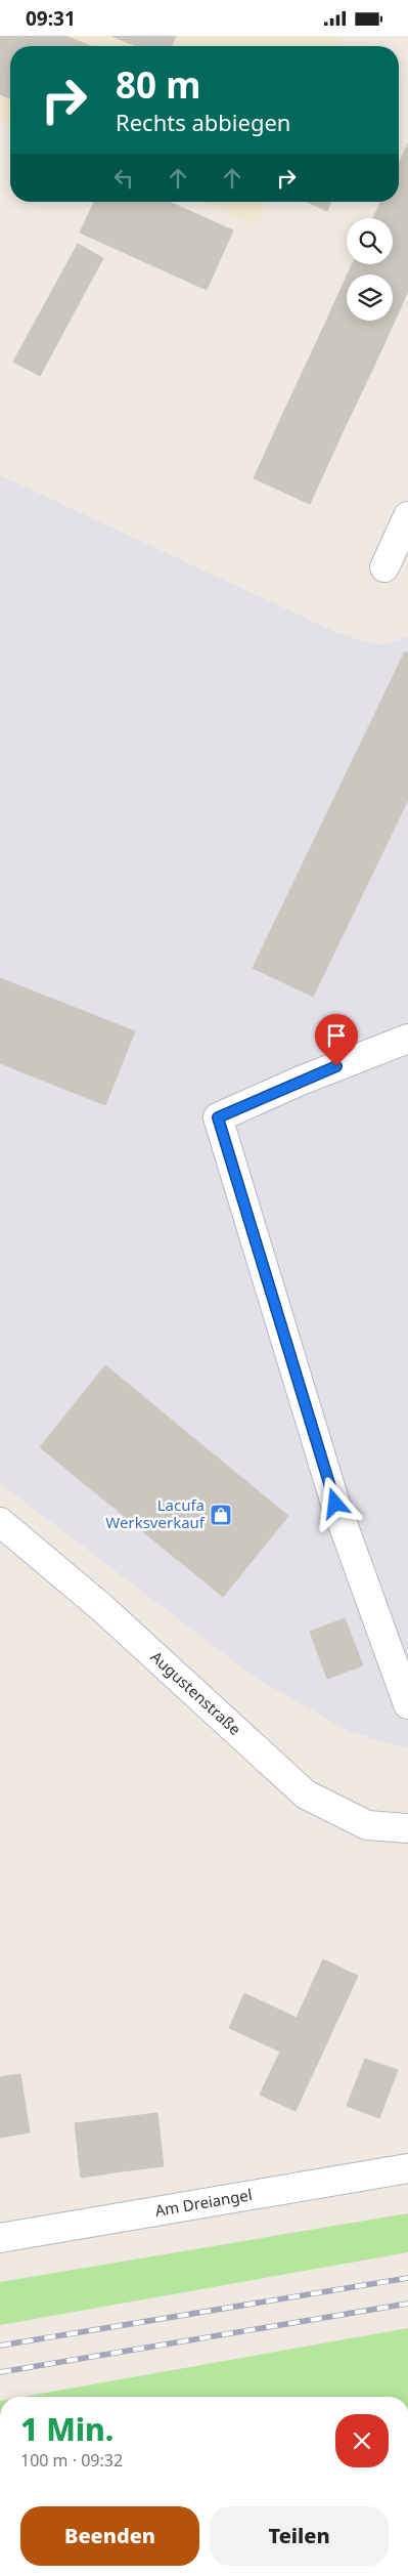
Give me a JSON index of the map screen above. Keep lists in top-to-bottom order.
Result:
{
  "streets": {
    "street": ["Augustenstraße", "Am Dreiangel"]
  },
  "places": {
    "shop": ["Lacufa Werksverkauf"]
  },
  "page": {
    "status": "09:31",
    "turn": ["80 m", "Rechts abbiegen"],
    "heading": ["1 Min.", "100 m · 09:32"],
    "buttons": ["Beenden", "Teilen"]
  }
}
